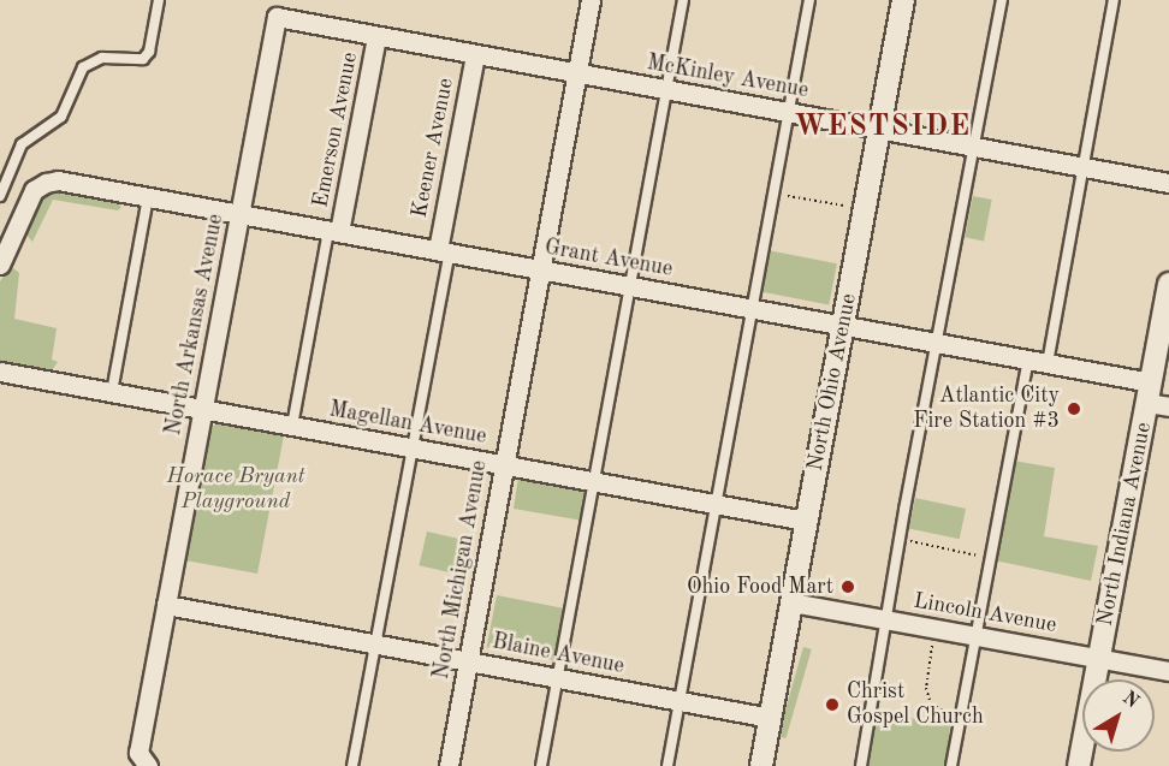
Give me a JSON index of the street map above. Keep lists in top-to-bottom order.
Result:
{
  "streets": {
    "street": [
      "McKinley Avenue",
      "Emerson Avenue",
      "Keener Avenue",
      "Grant Avenue",
      "North Arkansas Avenue",
      "North Ohio Avenue",
      "Magellan Avenue",
      "North Indiana Avenue",
      "North Michigan Avenue",
      "Lincoln Avenue",
      "Blaine Avenue"
    ]
  },
  "crossings": [
    ["McKinley Avenue", "Emerson Avenue"],
    ["McKinley Avenue", "Keener Avenue"],
    ["McKinley Avenue", "North Arkansas Avenue"],
    ["McKinley Avenue", "North Ohio Avenue"],
    ["McKinley Avenue", "North Michigan Avenue"],
    ["Emerson Avenue", "Grant Avenue"],
    ["Keener Avenue", "Grant Avenue"],
    ["Grant Avenue", "North Arkansas Avenue"],
    ["Grant Avenue", "North Ohio Avenue"],
    ["Grant Avenue", "North Indiana Avenue"],
    ["Grant Avenue", "North Michigan Avenue"],
    ["North Arkansas Avenue", "Magellan Avenue"],
    ["North Arkansas Avenue", "Blaine Avenue"],
    ["North Ohio Avenue", "Magellan Avenue"],
    ["North Ohio Avenue", "Lincoln Avenue"],
    ["North Ohio Avenue", "Blaine Avenue"],
    ["Magellan Avenue", "North Michigan Avenue"],
    ["North Indiana Avenue", "Lincoln Avenue"],
    ["North Michigan Avenue", "Blaine Avenue"]
  ],
  "districts": ["WESTSIDE"],
  "parks": ["Horace Bryant Playground"],
  "places": ["Atlantic City Fire Station #3", "Ohio Food Mart", "Christ Gospel Church"],
  "north": "top right"
}
